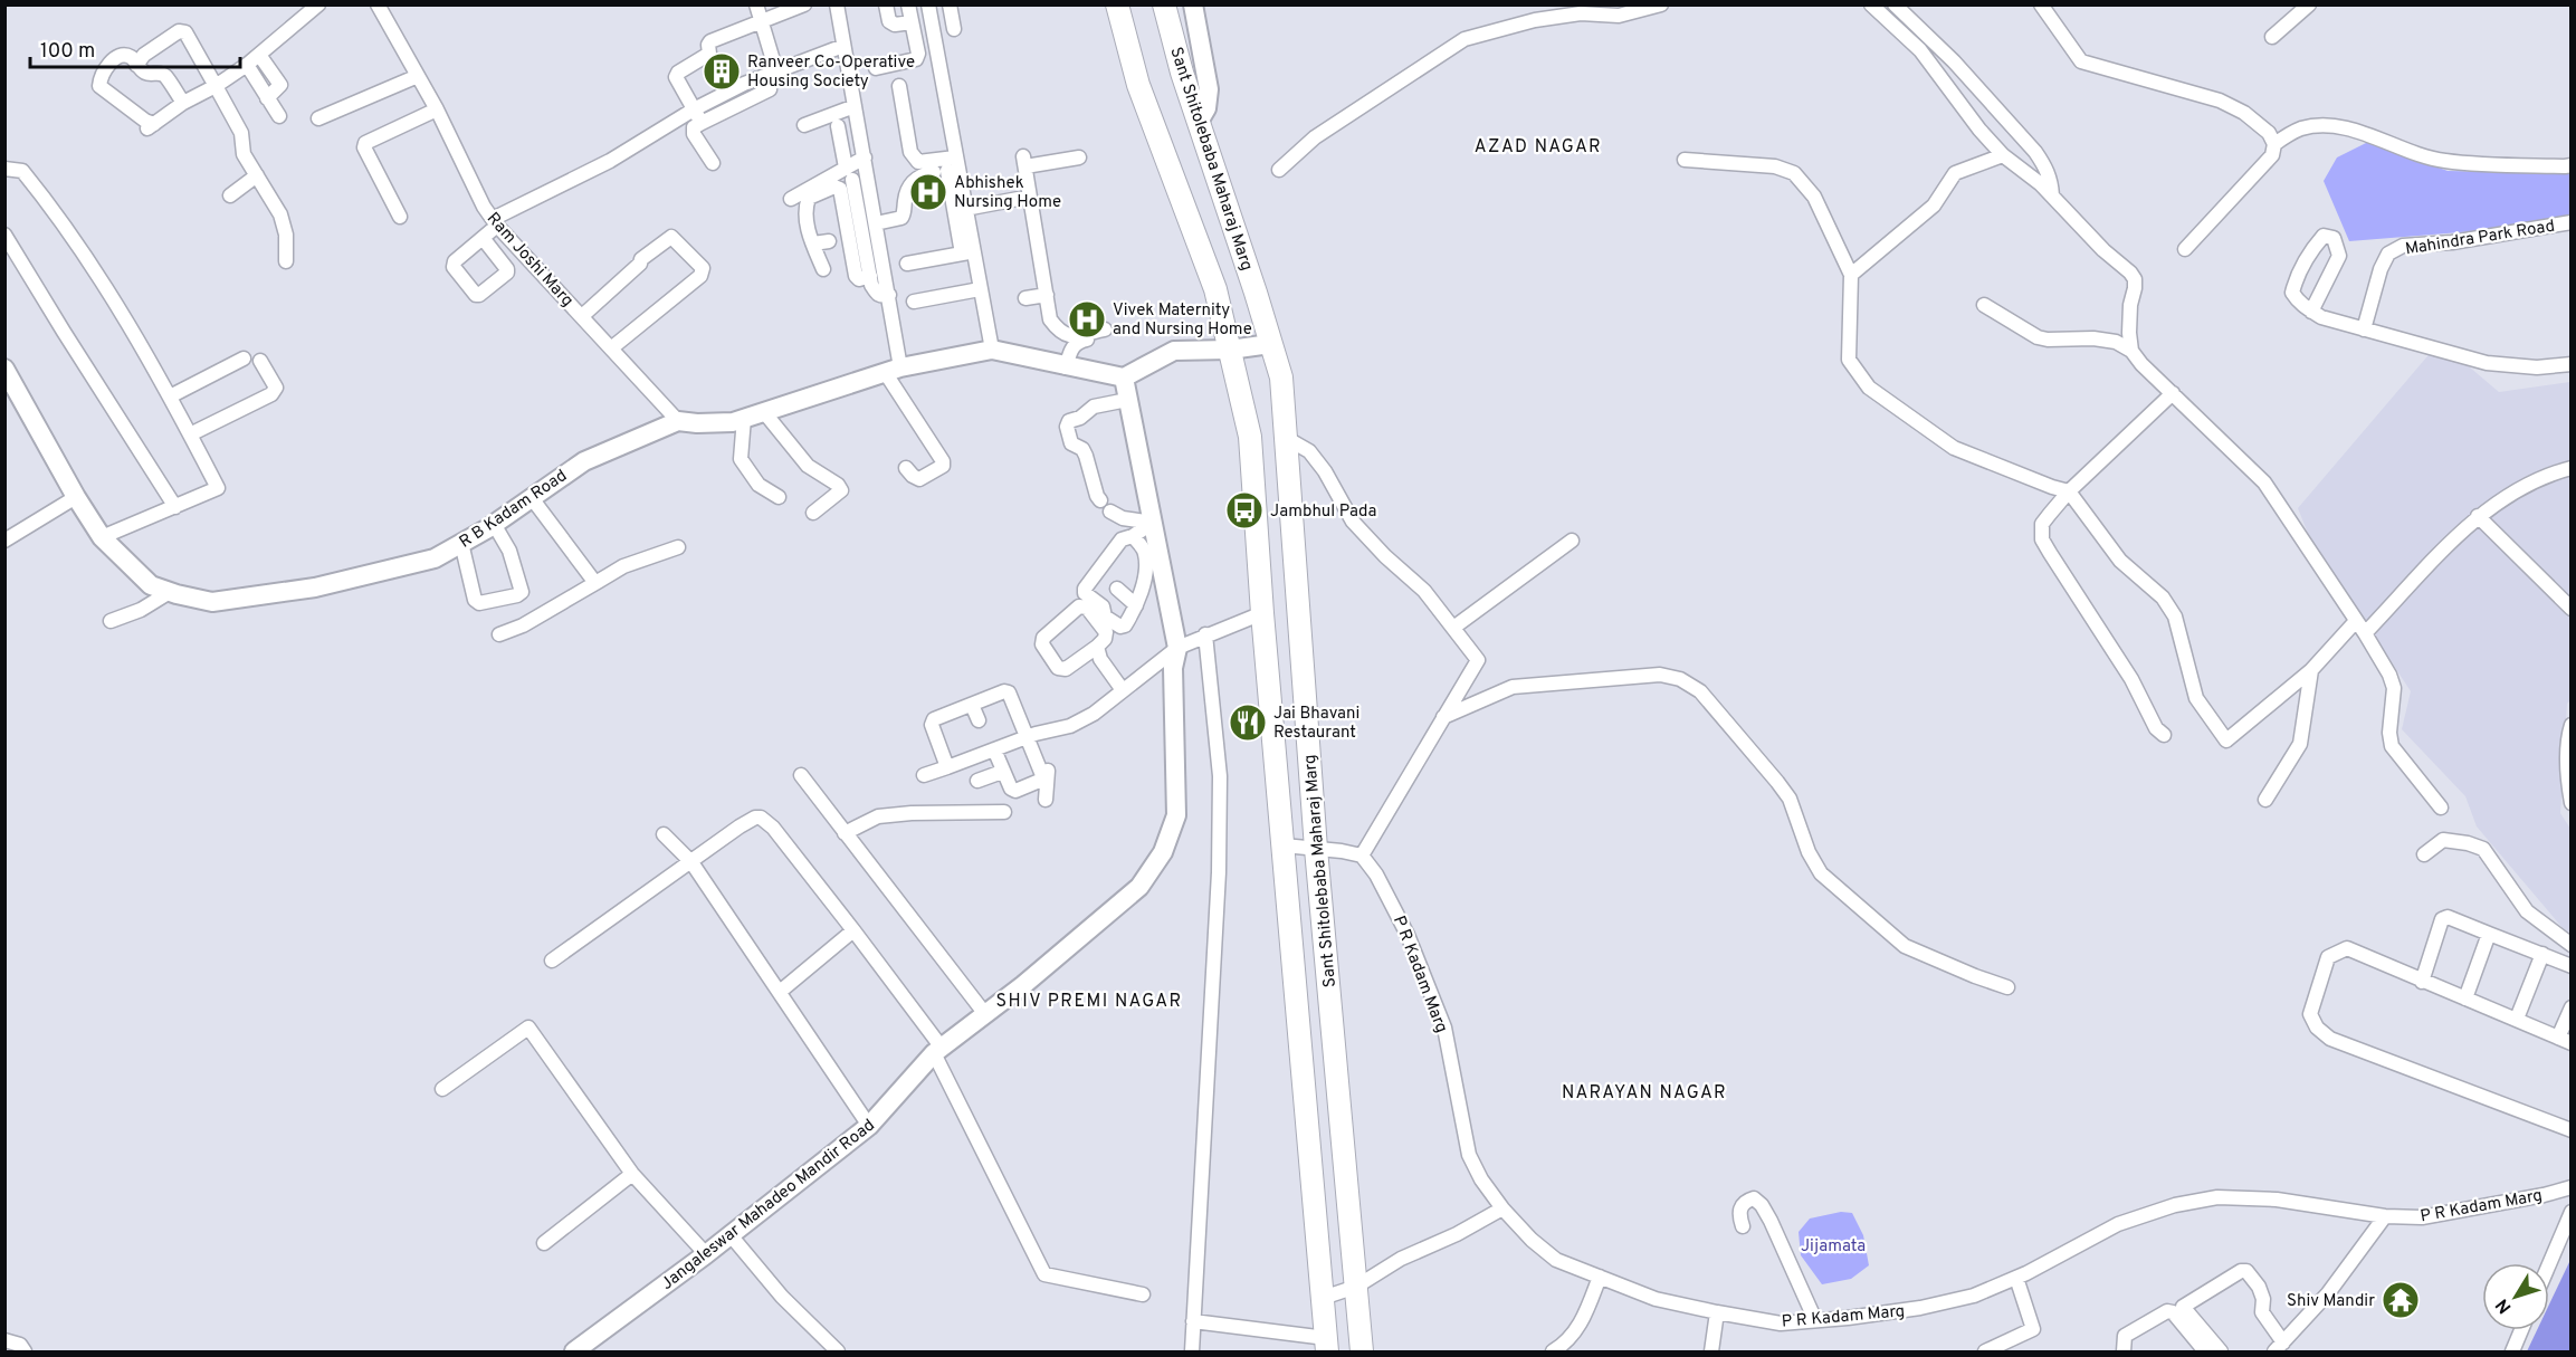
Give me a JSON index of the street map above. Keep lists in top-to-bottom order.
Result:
{
  "streets": {
    "main road": ["Sant Shitolebaba Maharaj Marg"],
    "street": [
      "Mahindra Park Road",
      "Ram Joshi Marg",
      "R B Kadam Road",
      "P R Kadam Marg",
      "Jangaleswar Mahadeo Mandir Road"
    ]
  },
  "crossings": [
    ["Ram Joshi Marg", "R B Kadam Road"],
    ["R B Kadam Road", "Jangaleswar Mahadeo Mandir Road"]
  ],
  "districts": ["AZAD NAGAR", "SHIV PREMI NAGAR", "NARAYAN NAGAR"],
  "parks": ["Jijamata"],
  "places": {
    "building": ["Ranveer Co-Operative Housing Society"],
    "hospital": ["Abhishek Nursing Home", "Vivek Maternity and Nursing Home"],
    "bus stop": ["Jambhul Pada"],
    "restaurant": ["Jai Bhavani Restaurant"],
    "temple": ["Shiv Mandir"]
  },
  "scale_bar": "100 m",
  "north": "bottom left"
}
